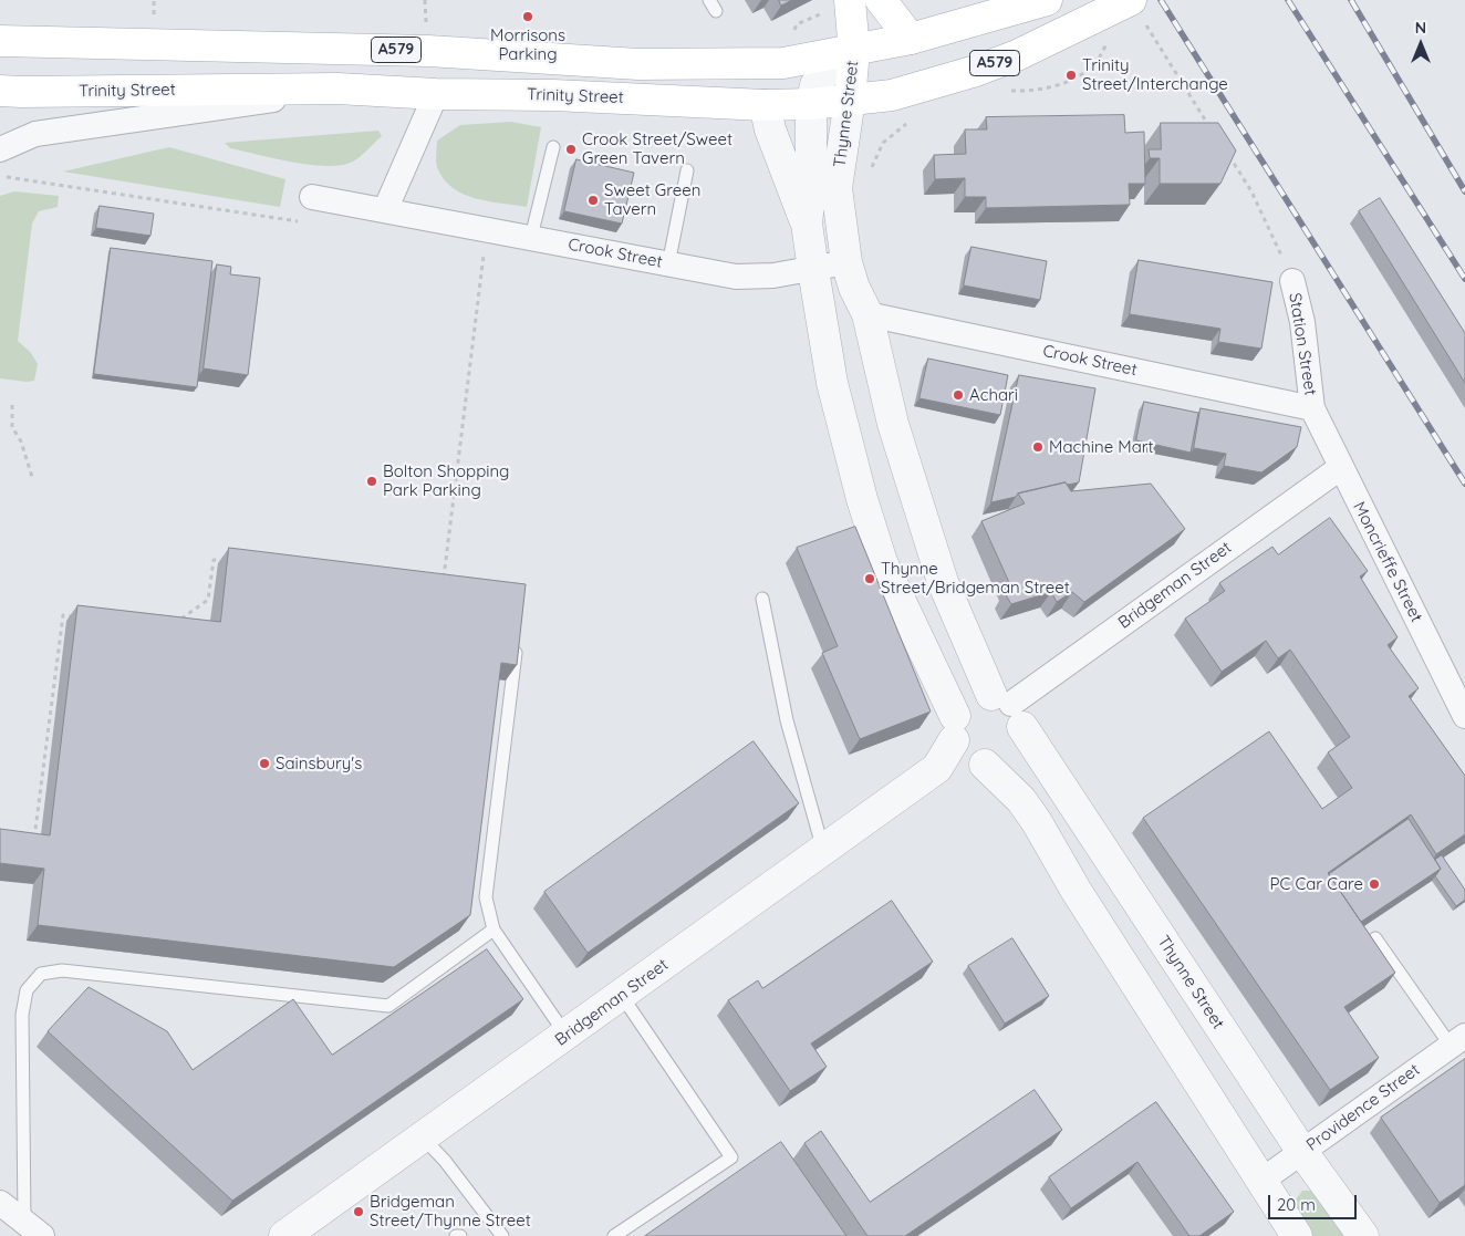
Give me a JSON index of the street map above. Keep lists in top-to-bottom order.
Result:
{
  "streets": {
    "main road": ["A579", "Trinity Street", "Thynne Street"],
    "street": [
      "Crook Street",
      "Station Street",
      "Moncrieffe Street",
      "Bridgeman Street",
      "Providence Street"
    ]
  },
  "crossings": [
    ["Trinity Street", "Thynne Street"],
    ["Thynne Street", "Crook Street"],
    ["Thynne Street", "Bridgeman Street"],
    ["Thynne Street", "Providence Street"],
    ["Crook Street", "Station Street"],
    ["Crook Street", "Moncrieffe Street"],
    ["Station Street", "Moncrieffe Street"],
    ["Moncrieffe Street", "Bridgeman Street"]
  ],
  "places": [
    "Morrisons Parking",
    "Trinity Street/Interchange",
    "Crook Street/Sweet Green Tavern",
    "Sweet Green Tavern",
    "Achari",
    "Machine Mart",
    "Bolton Shopping Park Parking",
    "Thynne Street/Bridgeman Street",
    "Sainsbury's",
    "PC Car Care",
    "Bridgeman Street/Thynne Street"
  ],
  "scale_bar": "20 m",
  "north": "top"
}
